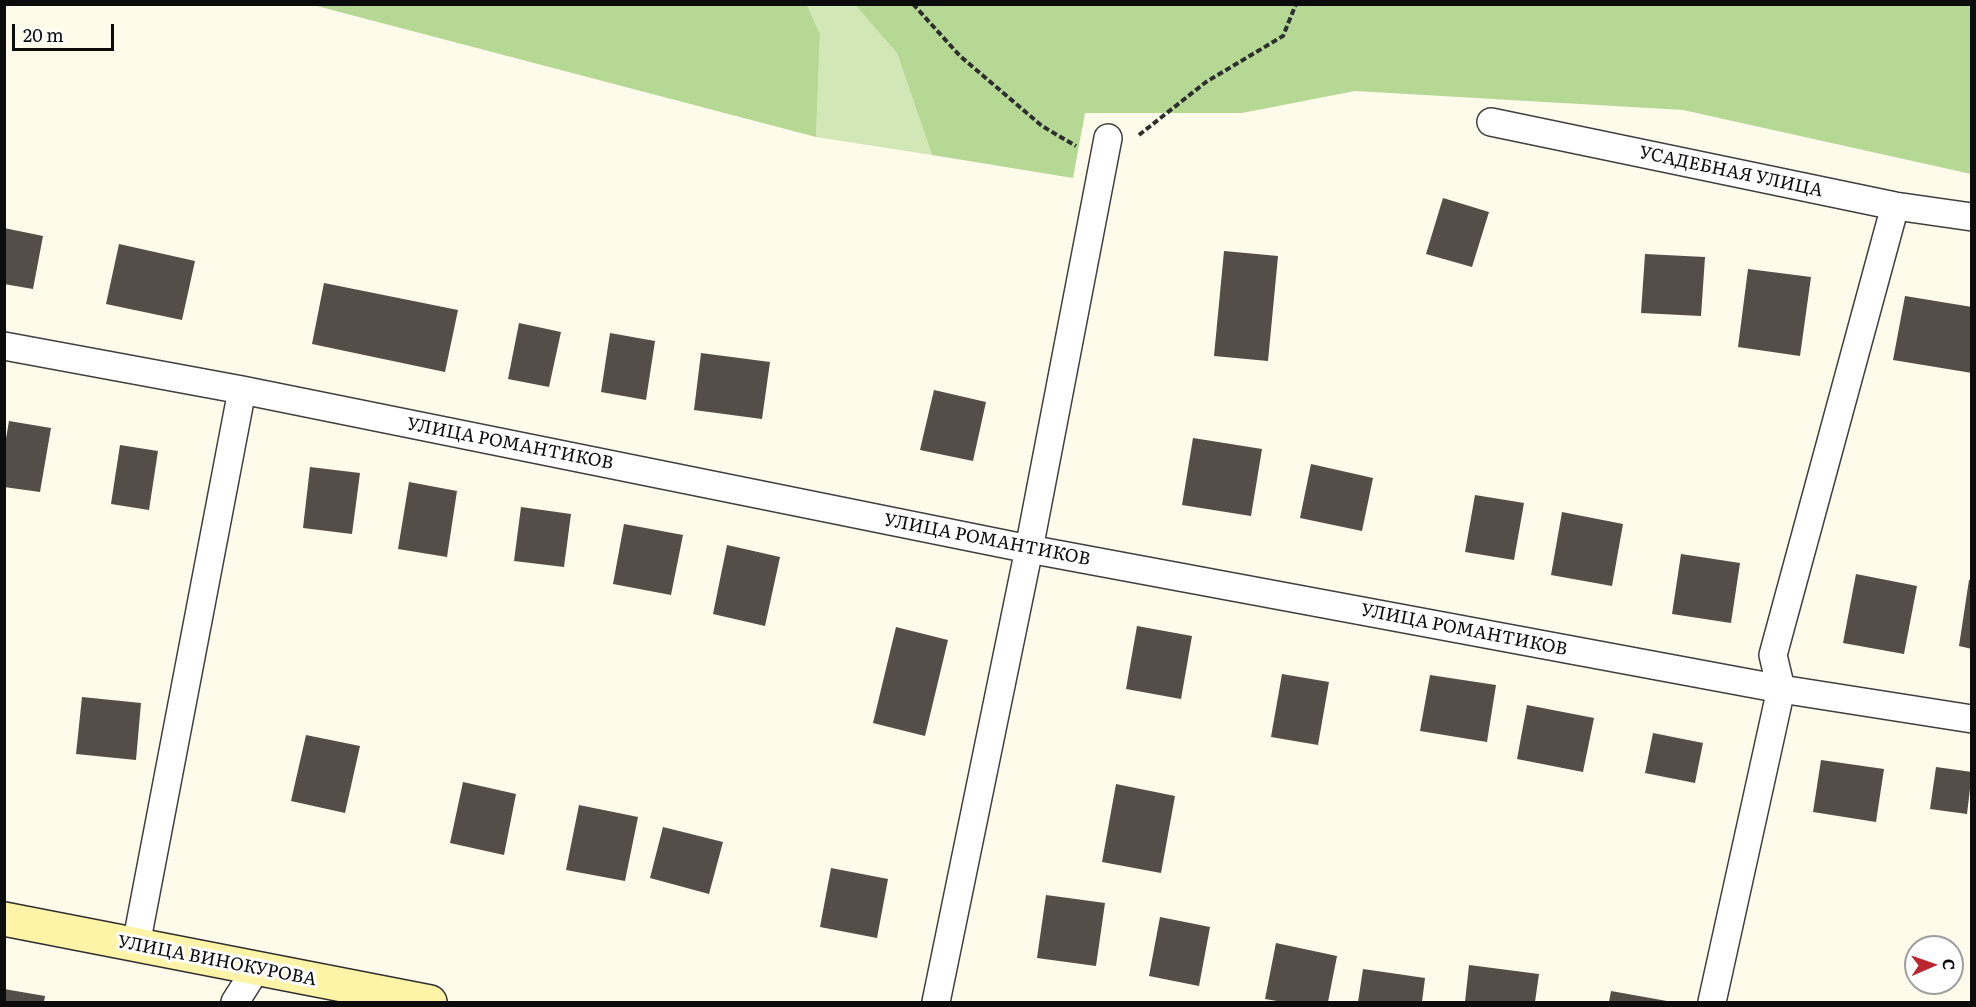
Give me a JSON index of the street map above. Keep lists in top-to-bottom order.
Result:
{
  "streets": {
    "main road": ["УЛИЦА ВИНОКУРОВА"],
    "street": ["УСАДЕБНАЯ УЛИЦА", "УЛИЦА РОМАНТИКОВ"]
  },
  "scale_bar": "20 m",
  "north": "right"
}
